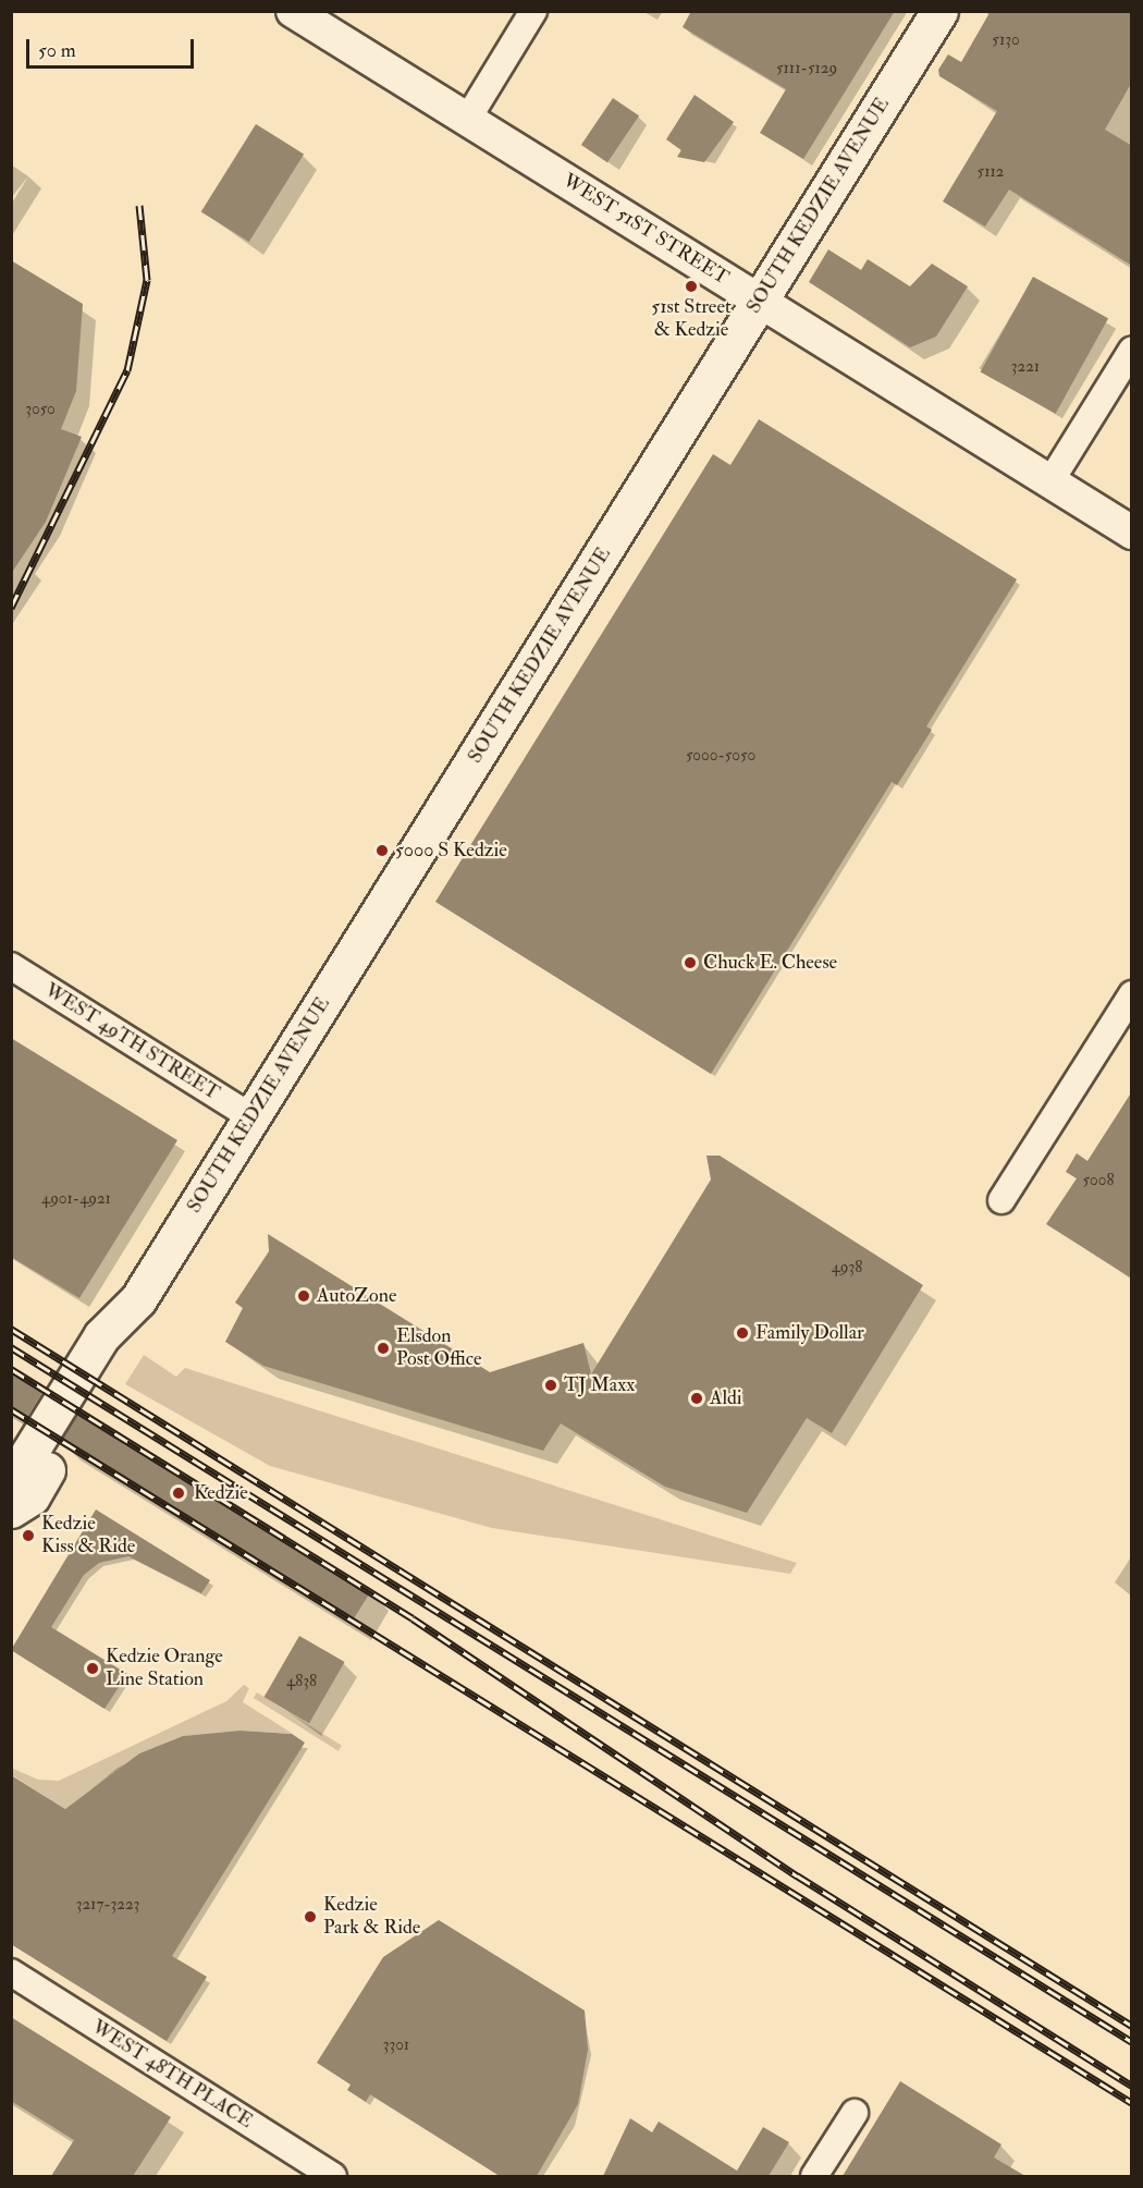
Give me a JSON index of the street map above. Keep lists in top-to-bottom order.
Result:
{
  "streets": {
    "main road": ["SOUTH KEDZIE AVENUE"],
    "street": ["WEST 51ST STREET", "WEST 49TH STREET", "WEST 48TH PLACE"]
  },
  "crossings": [
    ["SOUTH KEDZIE AVENUE", "WEST 51ST STREET"],
    ["SOUTH KEDZIE AVENUE", "WEST 49TH STREET"]
  ],
  "places": [
    "51st Street & Kedzie",
    "5000 S Kedzie",
    "Chuck E. Cheese",
    "AutoZone",
    "Family Dollar",
    "Elsdon Post Office",
    "TJ Maxx",
    "Aldi",
    "Kedzie",
    "Kedzie Kiss & Ride",
    "Kedzie Orange Line Station",
    "Kedzie Park & Ride"
  ],
  "house_numbers": [
    "5130",
    "5111-5129",
    "5112",
    "3221",
    "3050",
    "5000-5050",
    "5008",
    "4901-4921",
    "4938",
    "4838",
    "3217-3223",
    "3301"
  ],
  "scale_bar": "50 m"
}
